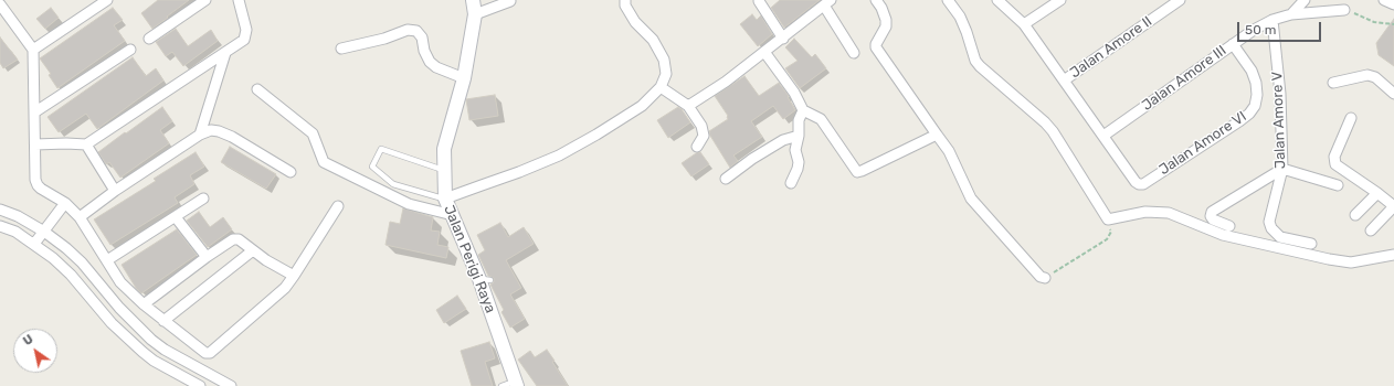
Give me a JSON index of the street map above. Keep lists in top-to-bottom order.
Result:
{
  "streets": {
    "street": [
      "Jalan Amore II",
      "Jalan Amore III",
      "Jalan Amore V",
      "Jalan Amore VI",
      "Jalan Perigi Raya"
    ]
  },
  "crossings": [
    ["Jalan Amore III", "Jalan Amore V"],
    ["Jalan Amore III", "Jalan Amore VI"]
  ],
  "scale_bar": "50 m",
  "north": "top left"
}
